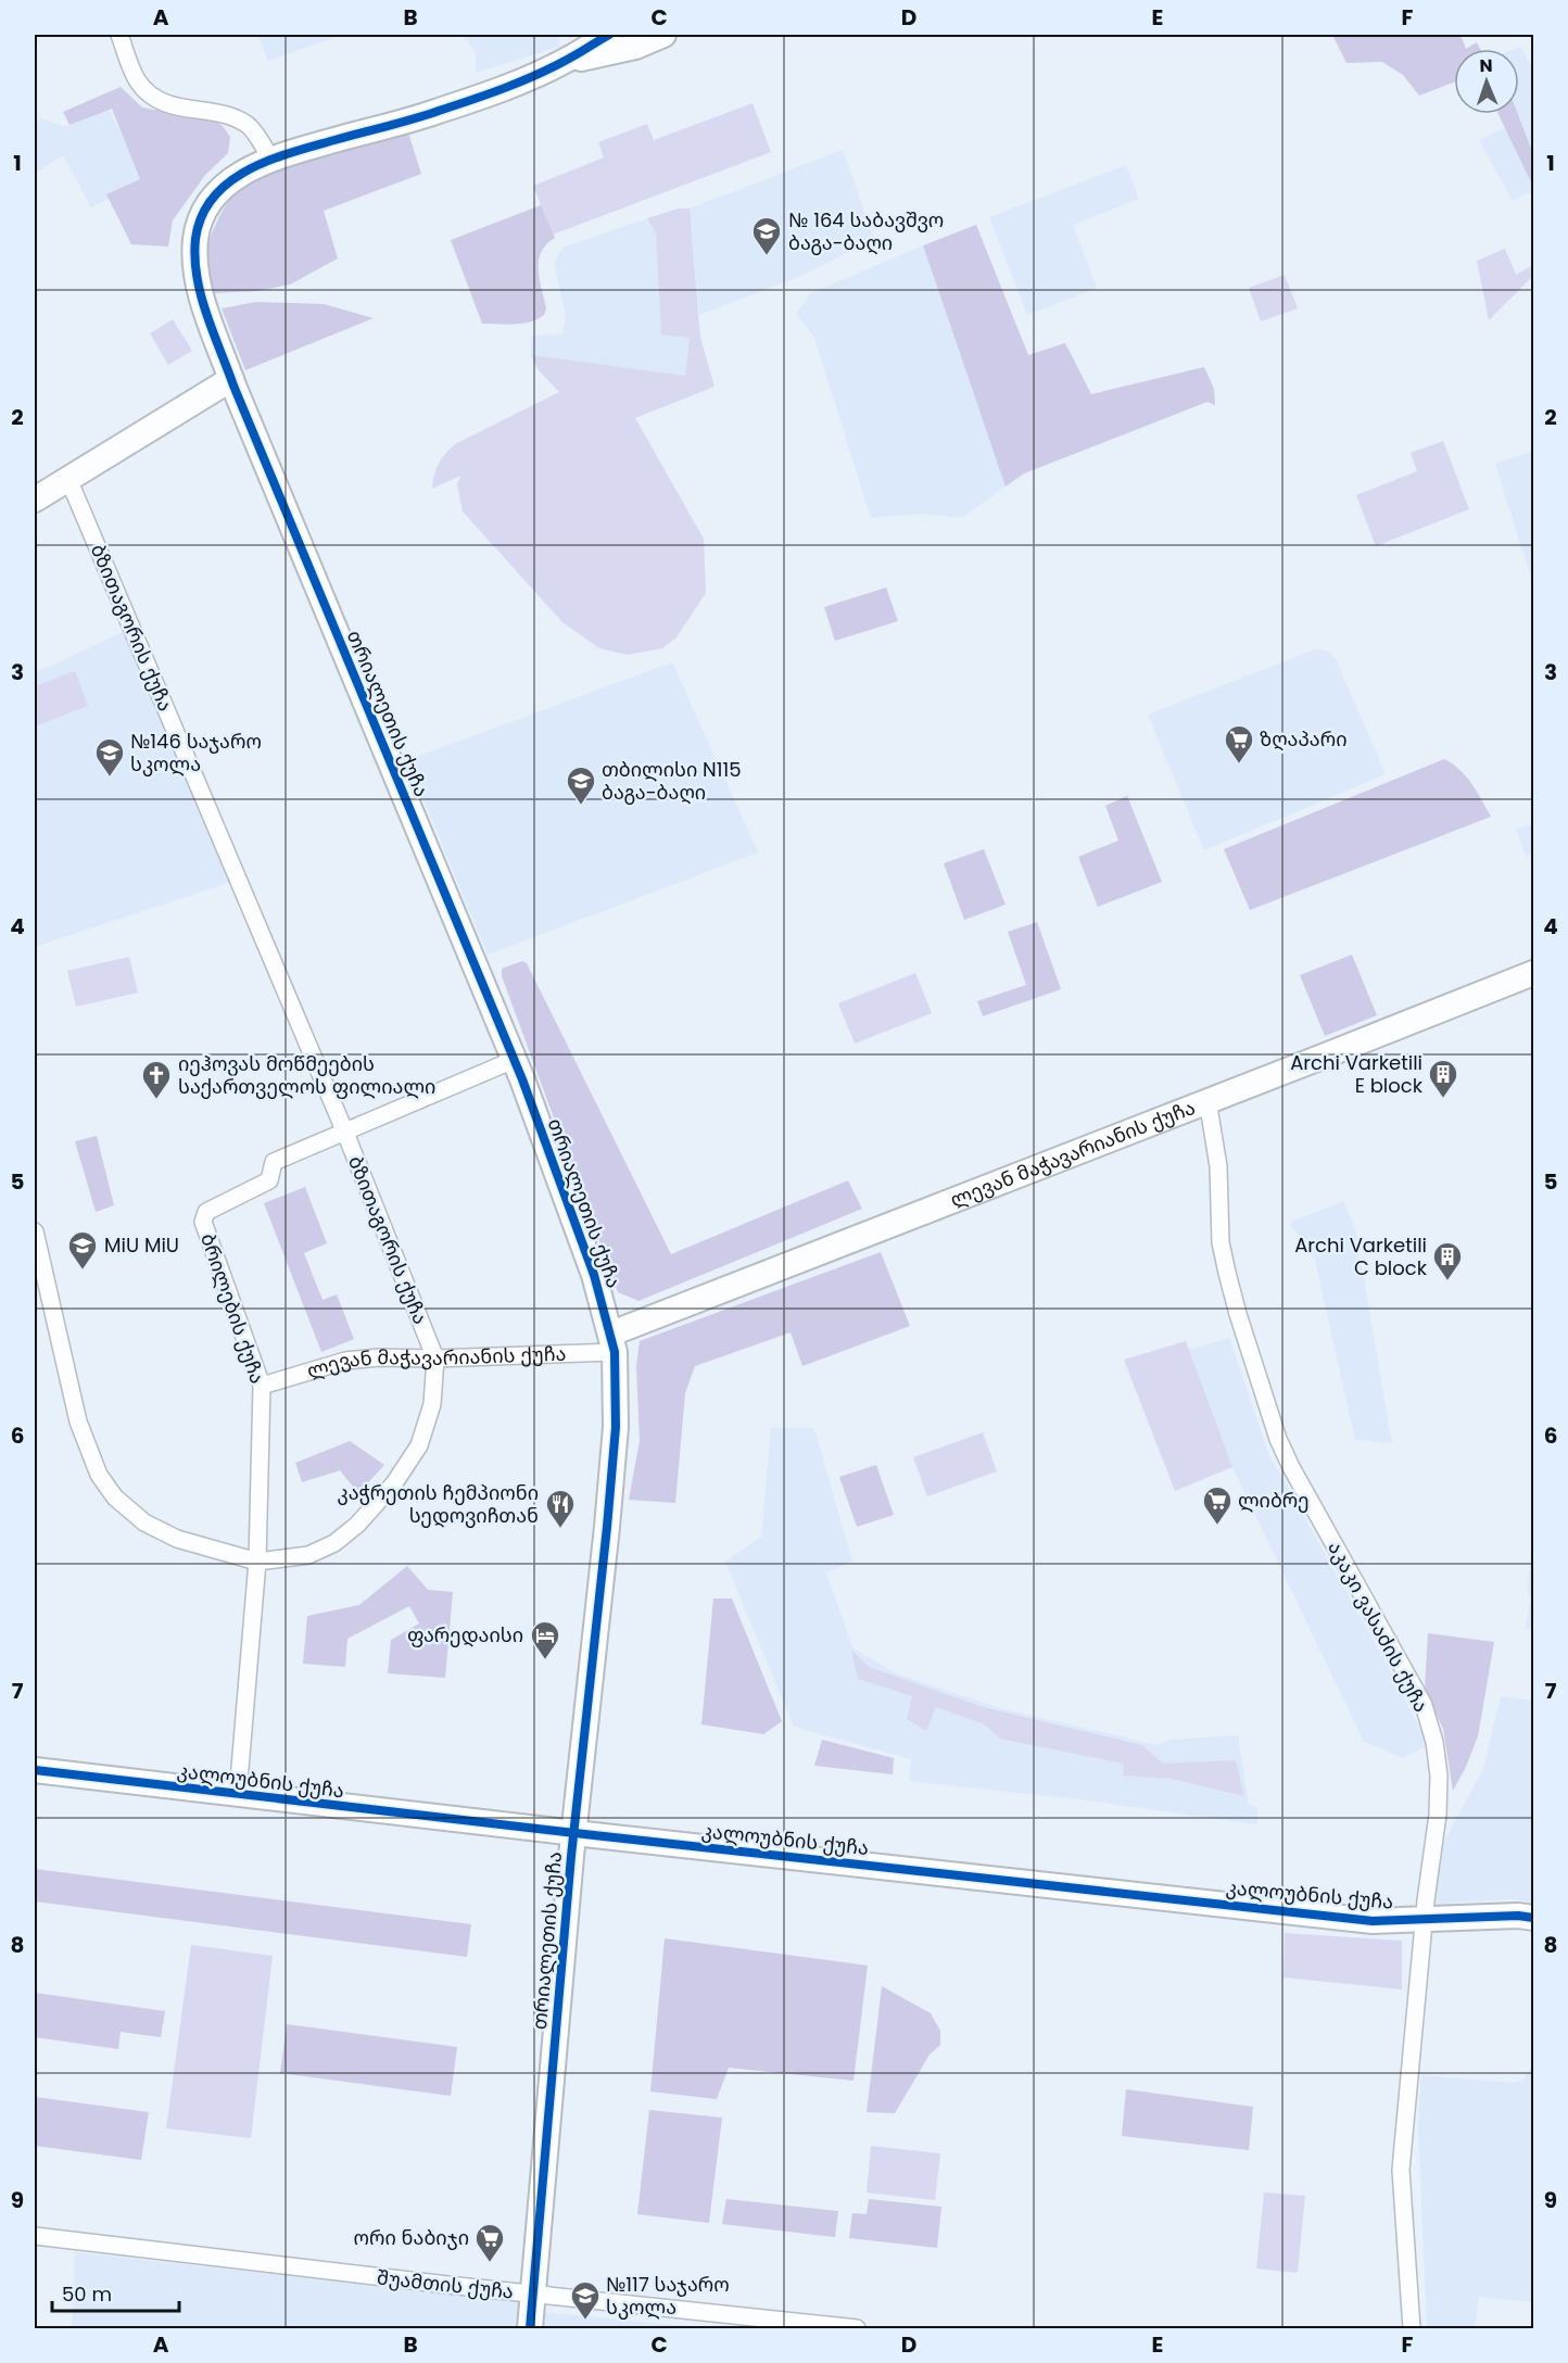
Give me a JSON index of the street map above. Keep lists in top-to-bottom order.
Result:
{
  "streets": {
    "street": [
      "ბზითაგორის ქუჩა",
      "თრიალეთის ქუჩა",
      "ლევან მაჭავარიანის ქუჩა",
      "ბრილების ქუჩა",
      "აკაკი ვასაძის ქუჩა",
      "კალოუბნის ქუჩა",
      "შუამთის ქუჩა"
    ]
  },
  "crossings": [
    ["ბზითაგორის ქუჩა", "ლევან მაჭავარიანის ქუჩა"],
    ["ბზითაგორის ქუჩა", "ბრილების ქუჩა"],
    ["თრიალეთის ქუჩა", "ლევან მაჭავარიანის ქუჩა"],
    ["თრიალეთის ქუჩა", "ბრილების ქუჩა"],
    ["თრიალეთის ქუჩა", "კალოუბნის ქუჩა"],
    ["თრიალეთის ქუჩა", "შუამთის ქუჩა"],
    ["ლევან მაჭავარიანის ქუჩა", "ბრილების ქუჩა"],
    ["ლევან მაჭავარიანის ქუჩა", "აკაკი ვასაძის ქუჩა"],
    ["ბრილების ქუჩა", "კალოუბნის ქუჩა"],
    ["აკაკი ვასაძის ქუჩა", "კალოუბნის ქუჩა"]
  ],
  "places": {
    "school or university": [
      "№ 164 საბავშვო ბაგა-ბაღი",
      "№146 საჯარო სკოლა",
      "თბილისი N115 ბაგა-ბაღი",
      "MiU MiU",
      "№117 საჯარო სკოლა"
    ],
    "supermarket": ["ზღაპარი", "ლიბრე", "ორი ნაბიჯი"],
    "building": ["Archi Varketili E block", "Archi Varketili C block"],
    "church": ["იეჰოვას მოწმეების საქართველოს ფილიალი"],
    "restaurant": ["კაჭრეთის ჩემპიონი სედოვიჩთან"],
    "hotel": ["ფარედაისი"]
  },
  "scale_bar": "50 m",
  "north": "top",
  "grid": {
    "columns": [
      "A",
      "B",
      "C",
      "D",
      "E",
      "F"
    ],
    "rows": [
      "1",
      "2",
      "3",
      "4",
      "5",
      "6",
      "7",
      "8",
      "9"
    ]
  }
}
